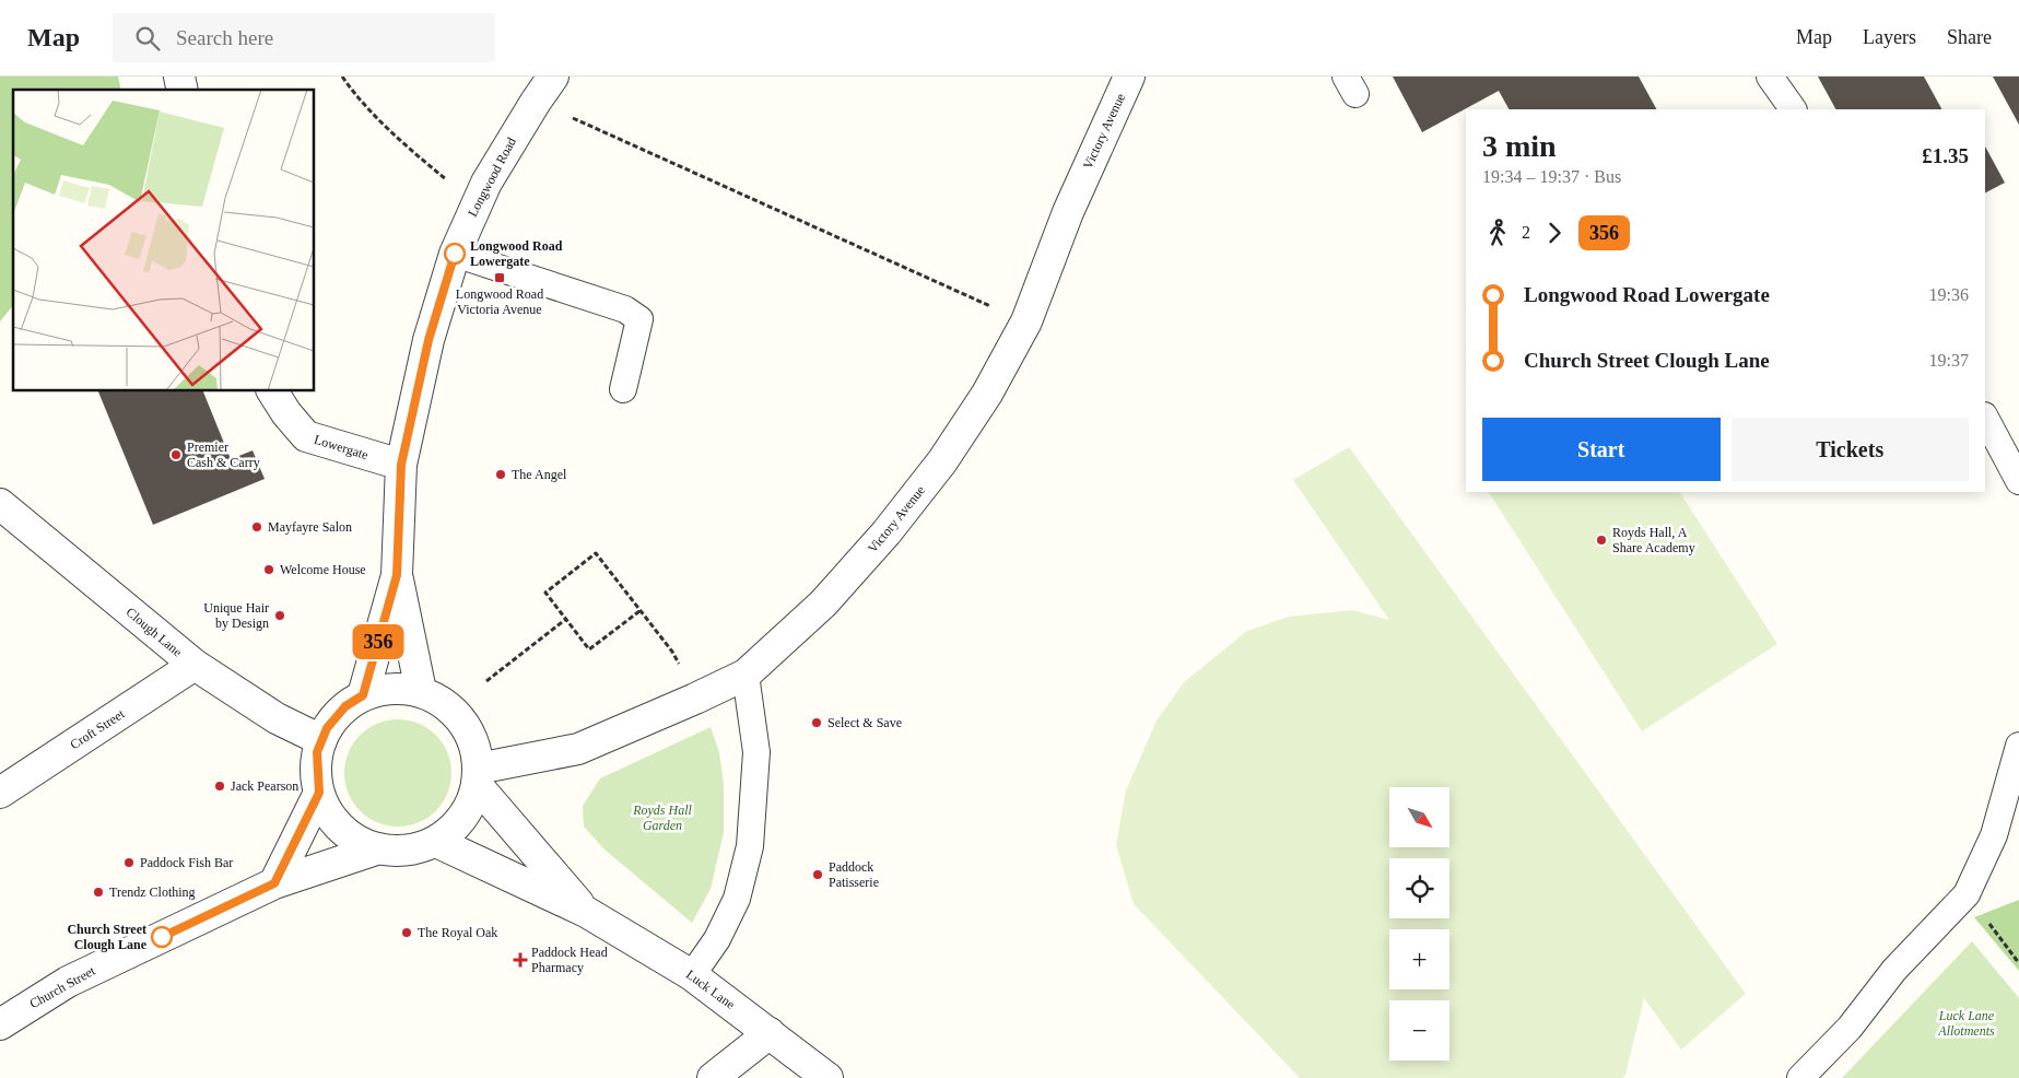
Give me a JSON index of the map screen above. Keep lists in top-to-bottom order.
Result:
{
  "streets": {
    "street": [
      "Victory Avenue",
      "Longwood Road",
      "Lowergate",
      "Clough Lane",
      "Croft Street",
      "Church Street",
      "Luck Lane"
    ]
  },
  "crossings": [
    ["Victory Avenue", "Longwood Road"],
    ["Victory Avenue", "Clough Lane"],
    ["Victory Avenue", "Church Street"],
    ["Victory Avenue", "Luck Lane"],
    ["Longwood Road", "Lowergate"],
    ["Longwood Road", "Clough Lane"],
    ["Longwood Road", "Church Street"],
    ["Longwood Road", "Luck Lane"],
    ["Clough Lane", "Croft Street"],
    ["Clough Lane", "Church Street"],
    ["Clough Lane", "Luck Lane"],
    ["Church Street", "Luck Lane"]
  ],
  "parks": ["Royds Hall Garden", "Luck Lane Allotments"],
  "places": {
    "other": [
      "Longwood Road Lowergate",
      "Premier Cash & Carry",
      "The Angel",
      "Mayfayre Salon",
      "Royds Hall, A Share Academy",
      "Welcome House",
      "Unique Hair by Design",
      "Select & Save",
      "Jack Pearson",
      "Paddock Fish Bar",
      "Paddock Patisserie",
      "Trendz Clothing",
      "The Royal Oak",
      "Church Street Clough Lane"
    ],
    "transit": ["Longwood Road Victoria Avenue"],
    "health": ["Paddock Head Pharmacy"]
  },
  "lines": ["bus line 356"],
  "north": "bottom right",
  "page": {
    "header": "Map",
    "search": "Search here",
    "nav": ["Map", "Layers", "Share"],
    "on_map": "356",
    "heading": ["3 min", "19:34 – 19:37 · Bus", "£1.35"],
    "legs": ["2", "356"],
    "list": [
      {
        "name": "Longwood Road Lowergate",
        "value": "19:36"
      },
      {
        "name": "Church Street Clough Lane",
        "value": "19:37"
      }
    ],
    "buttons": ["Start", "Tickets"],
    "map_buttons": ["+", "−"]
  }
}
